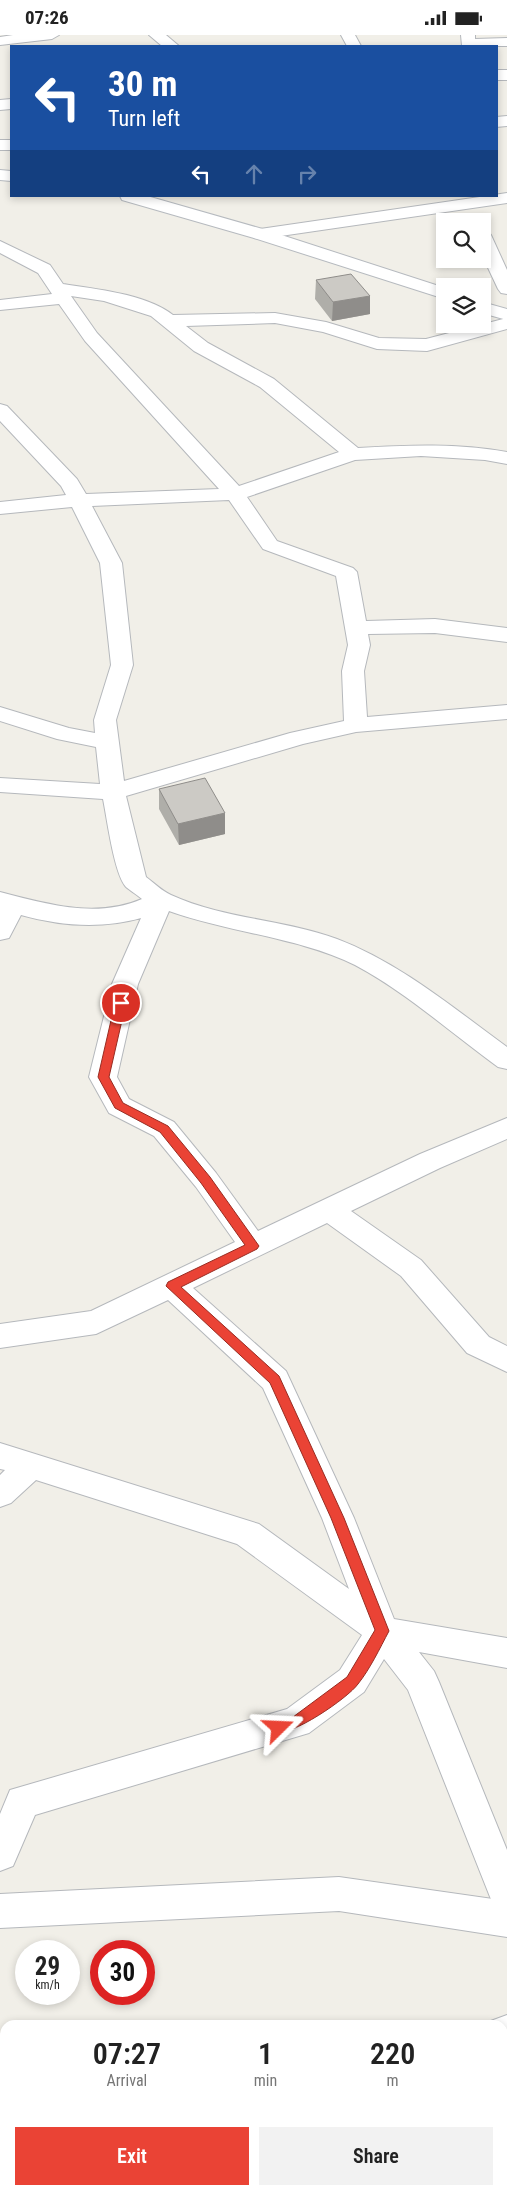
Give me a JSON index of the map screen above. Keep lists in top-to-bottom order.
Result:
{
  "page": {
    "status": "07:26",
    "turn": ["30 m", "Turn left"],
    "speed": "29 km/h",
    "limit": "30",
    "eta": [
      "07:27",
      "Arrival",
      "1",
      "min",
      "220",
      "m"
    ],
    "buttons": ["Exit", "Share"]
  }
}
